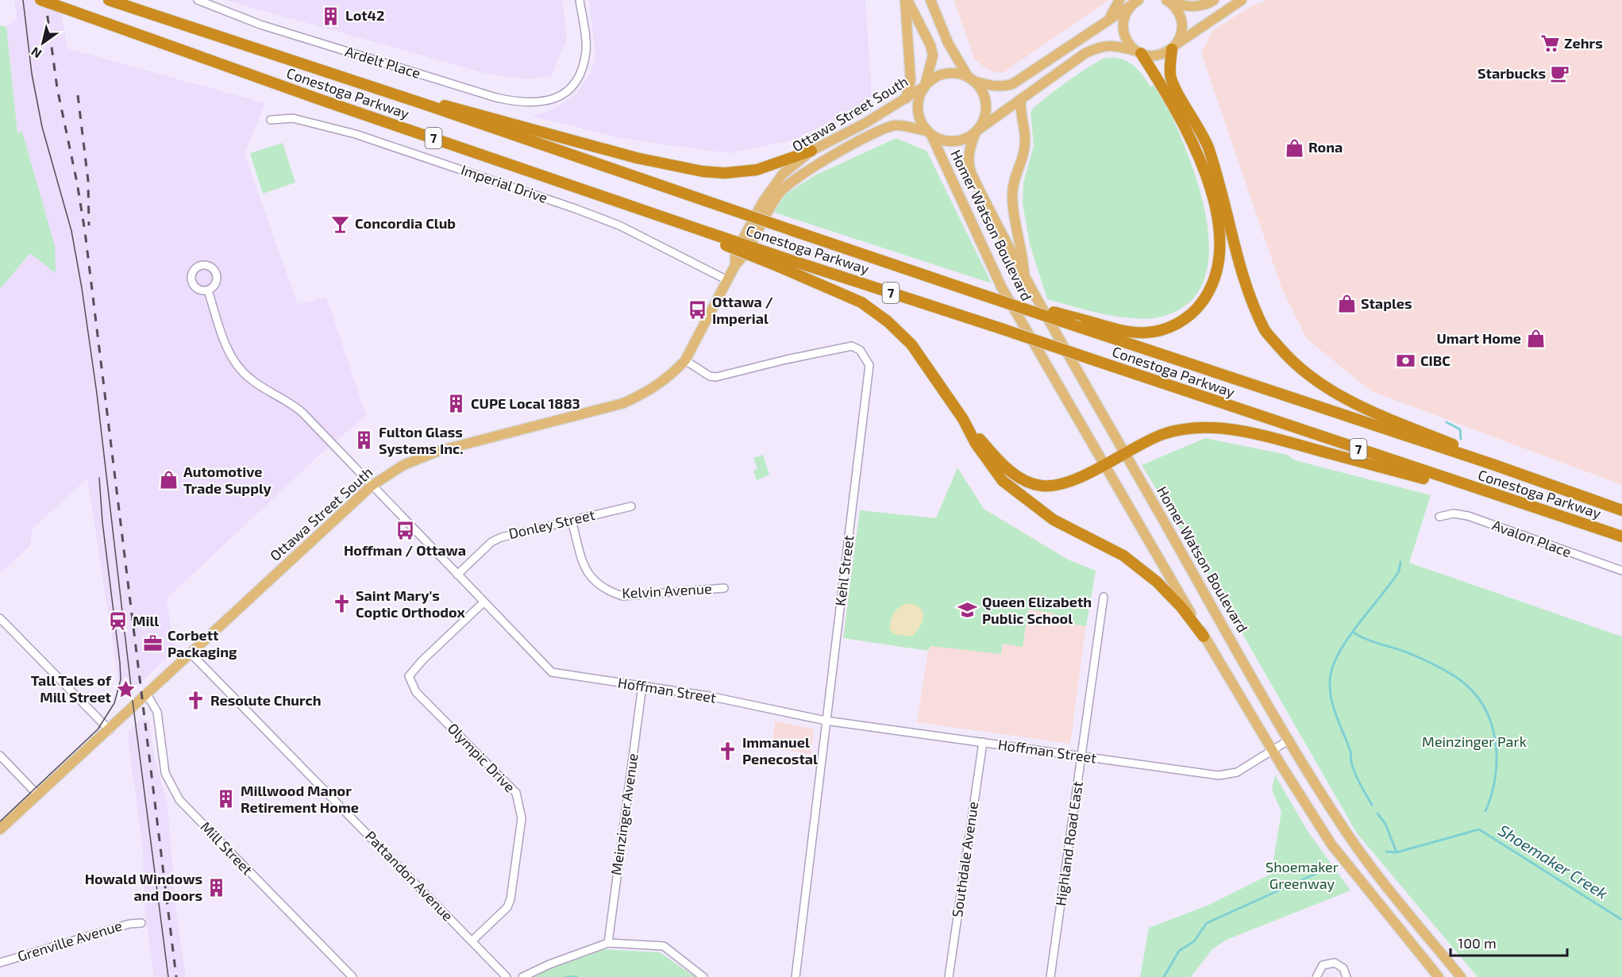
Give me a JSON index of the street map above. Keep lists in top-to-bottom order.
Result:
{
  "streets": {
    "highway": ["Conestoga Parkway", "7"],
    "main road": ["Ottawa Street South", "Homer Watson Boulevard"],
    "street": [
      "Ardelt Place",
      "Imperial Drive",
      "Donley Street",
      "Avalon Place",
      "Kehl Street",
      "Kelvin Avenue",
      "Hoffman Street",
      "Olympic Drive",
      "Meinzinger Avenue",
      "Highland Road East",
      "Mill Street",
      "Southdale Avenue",
      "Pattandon Avenue",
      "Grenville Avenue"
    ]
  },
  "crossings": [
    ["Ottawa Street South", "Imperial Drive"],
    ["Ottawa Street South", "Homer Watson Boulevard"],
    ["Ottawa Street South", "Kehl Street"],
    ["Ottawa Street South", "Hoffman Street"],
    ["Ottawa Street South", "Mill Street"],
    ["Ottawa Street South", "Pattandon Avenue"],
    ["Homer Watson Boulevard", "Hoffman Street"],
    ["Donley Street", "Kelvin Avenue"],
    ["Donley Street", "Hoffman Street"],
    ["Kehl Street", "Hoffman Street"],
    ["Hoffman Street", "Olympic Drive"],
    ["Hoffman Street", "Meinzinger Avenue"],
    ["Hoffman Street", "Highland Road East"],
    ["Hoffman Street", "Southdale Avenue"],
    ["Olympic Drive", "Pattandon Avenue"]
  ],
  "water": ["Shoemaker Creek"],
  "parks": ["Meinzinger Park", "Shoemaker Greenway"],
  "places": {
    "building": [
      "Lot42",
      "CUPE Local 1883",
      "Fulton Glass Systems Inc.",
      "Millwood Manor Retirement Home",
      "Howald Windows and Doors"
    ],
    "supermarket": ["Zehrs"],
    "cafe": ["Starbucks"],
    "shop": [
      "Rona",
      "Staples",
      "Umart Home",
      "Automotive Trade Supply"
    ],
    "bar": ["Concordia Club"],
    "bus stop": ["Ottawa / Imperial", "Hoffman / Ottawa"],
    "bank": ["CIBC"],
    "church": ["Saint Mary's Coptic Orthodox", "Resolute Church", "Immanuel Penecostal"],
    "school or university": ["Queen Elizabeth Public School"],
    "station": ["Mill"],
    "office": ["Corbett Packaging"],
    "place": ["Tall Tales of Mill Street"]
  },
  "scale_bar": "100 m",
  "north": "bottom left"
}
